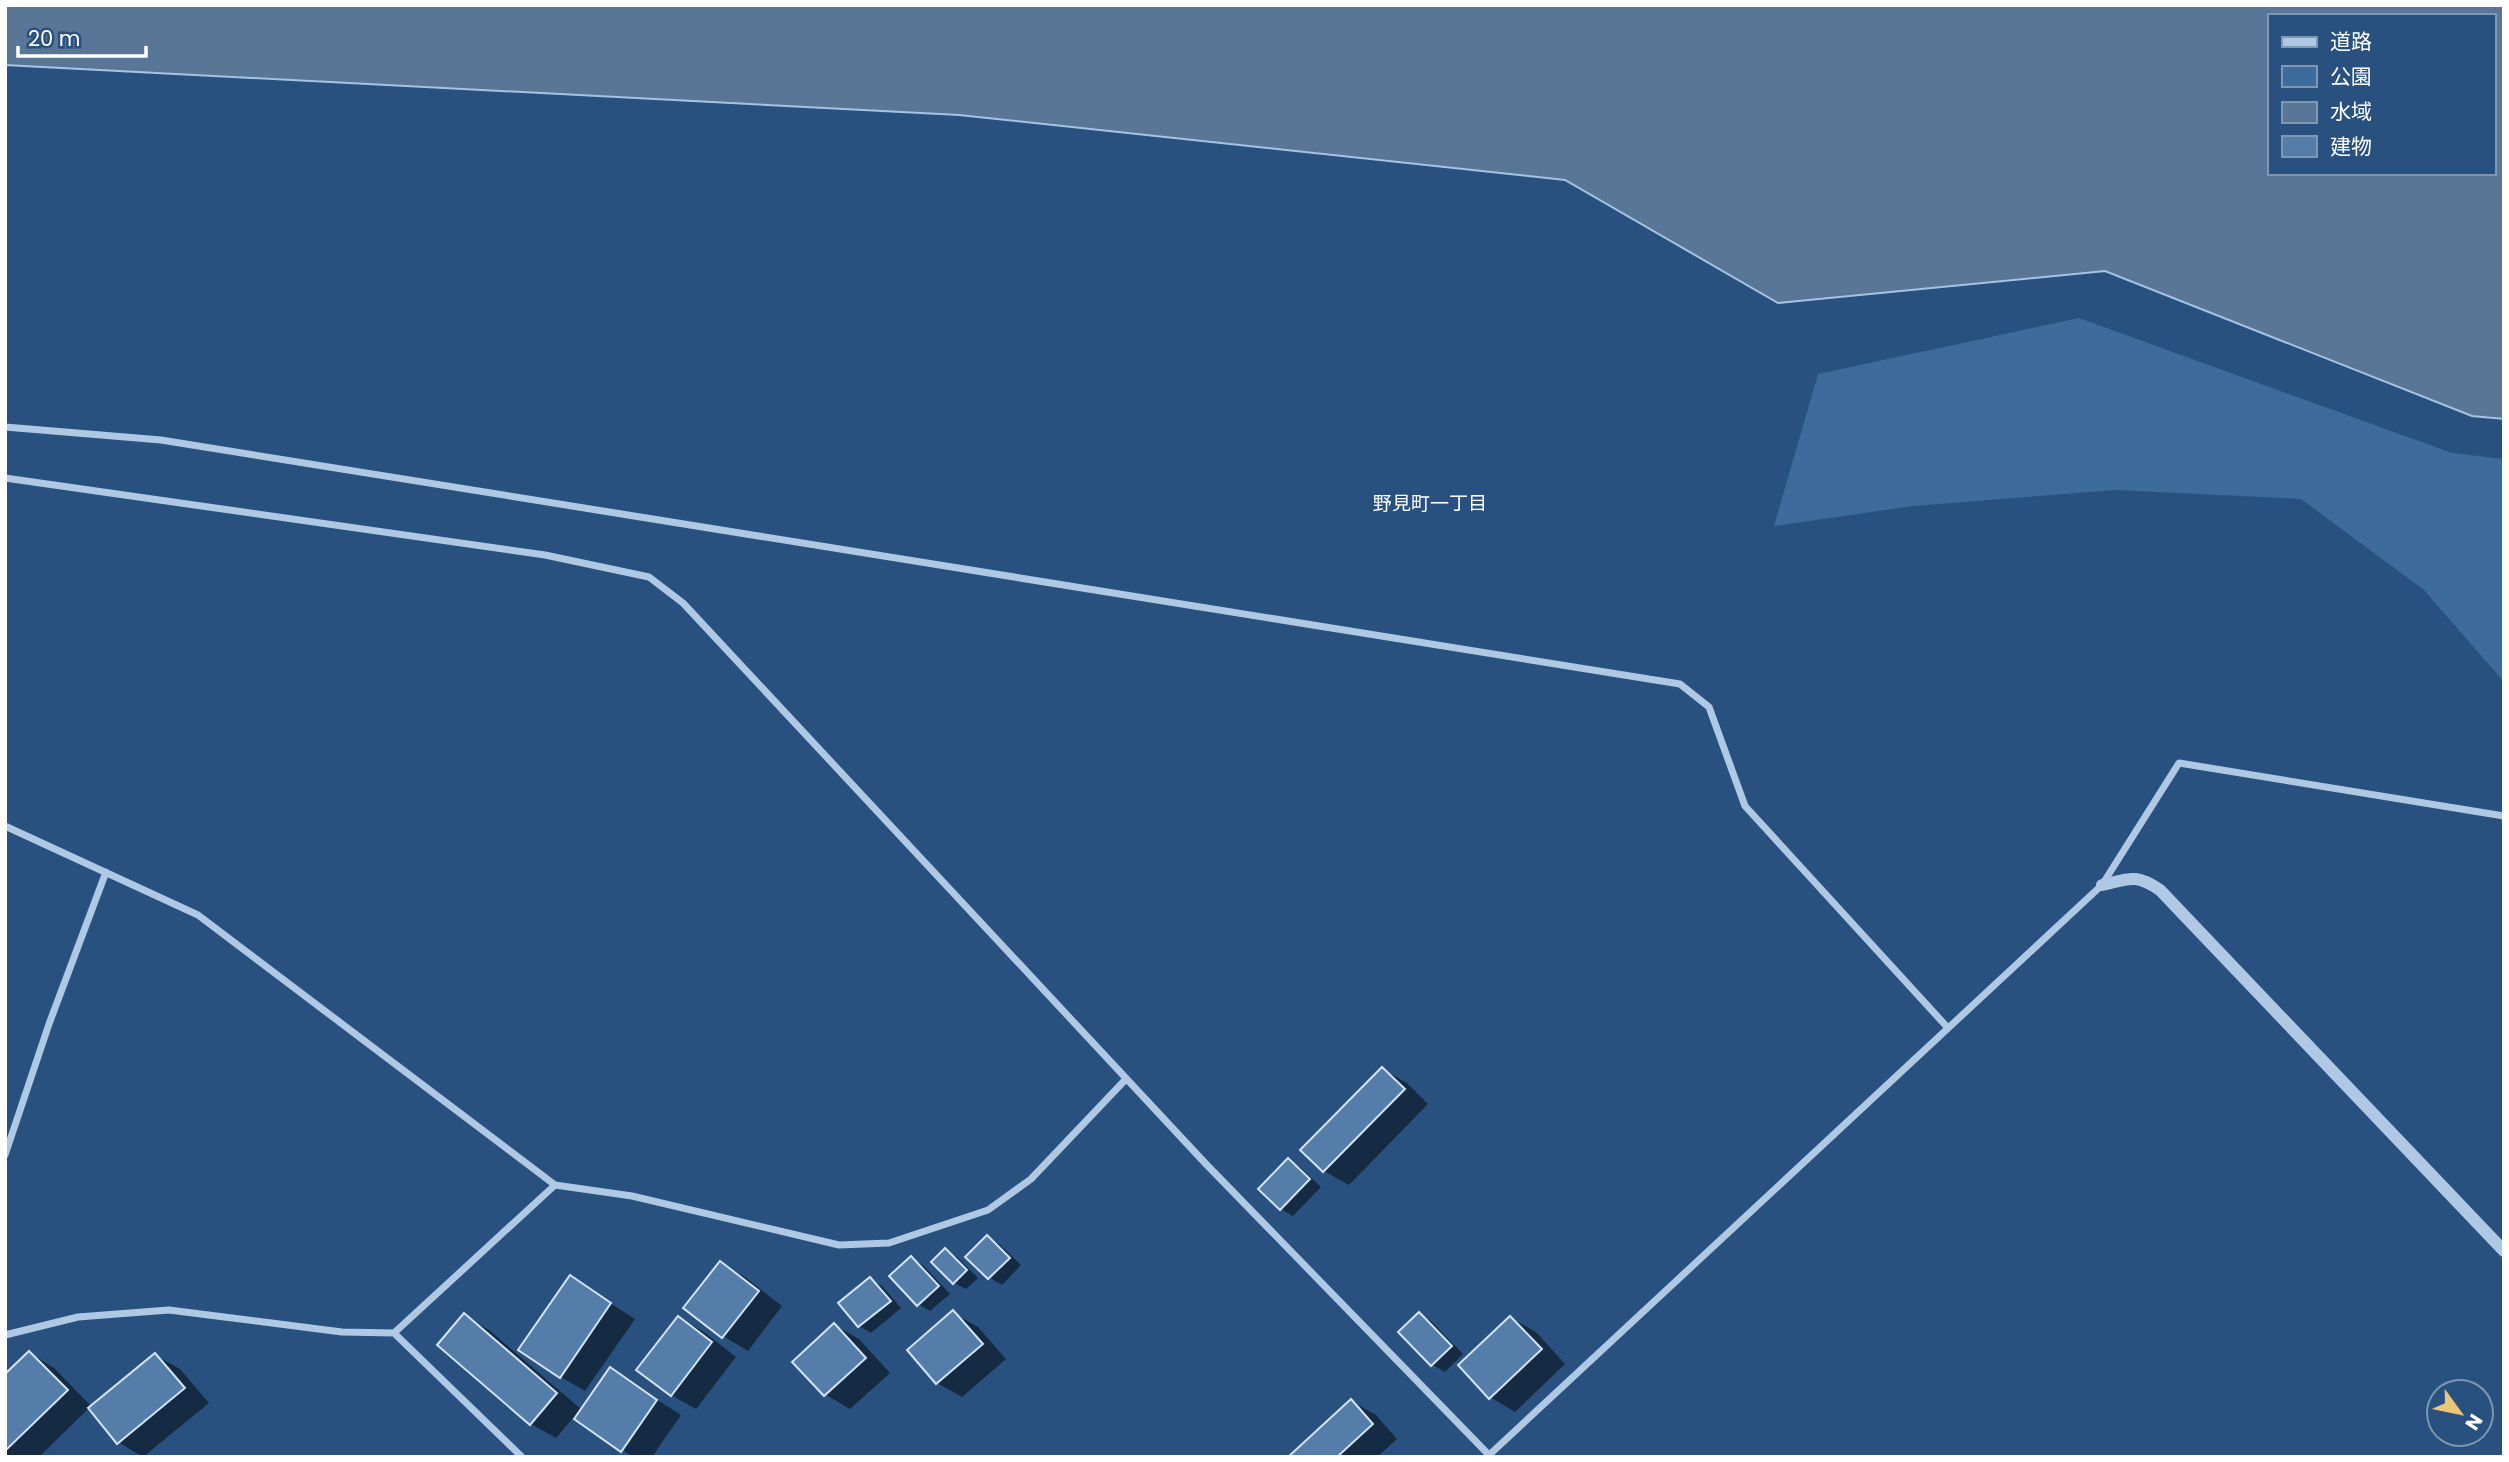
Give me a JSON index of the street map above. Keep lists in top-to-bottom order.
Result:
{
  "districts": ["野見町一丁目"],
  "legend": [
    "道路",
    "公園",
    "水域",
    "建物"
  ],
  "scale_bar": "20 m",
  "north": "bottom right"
}
